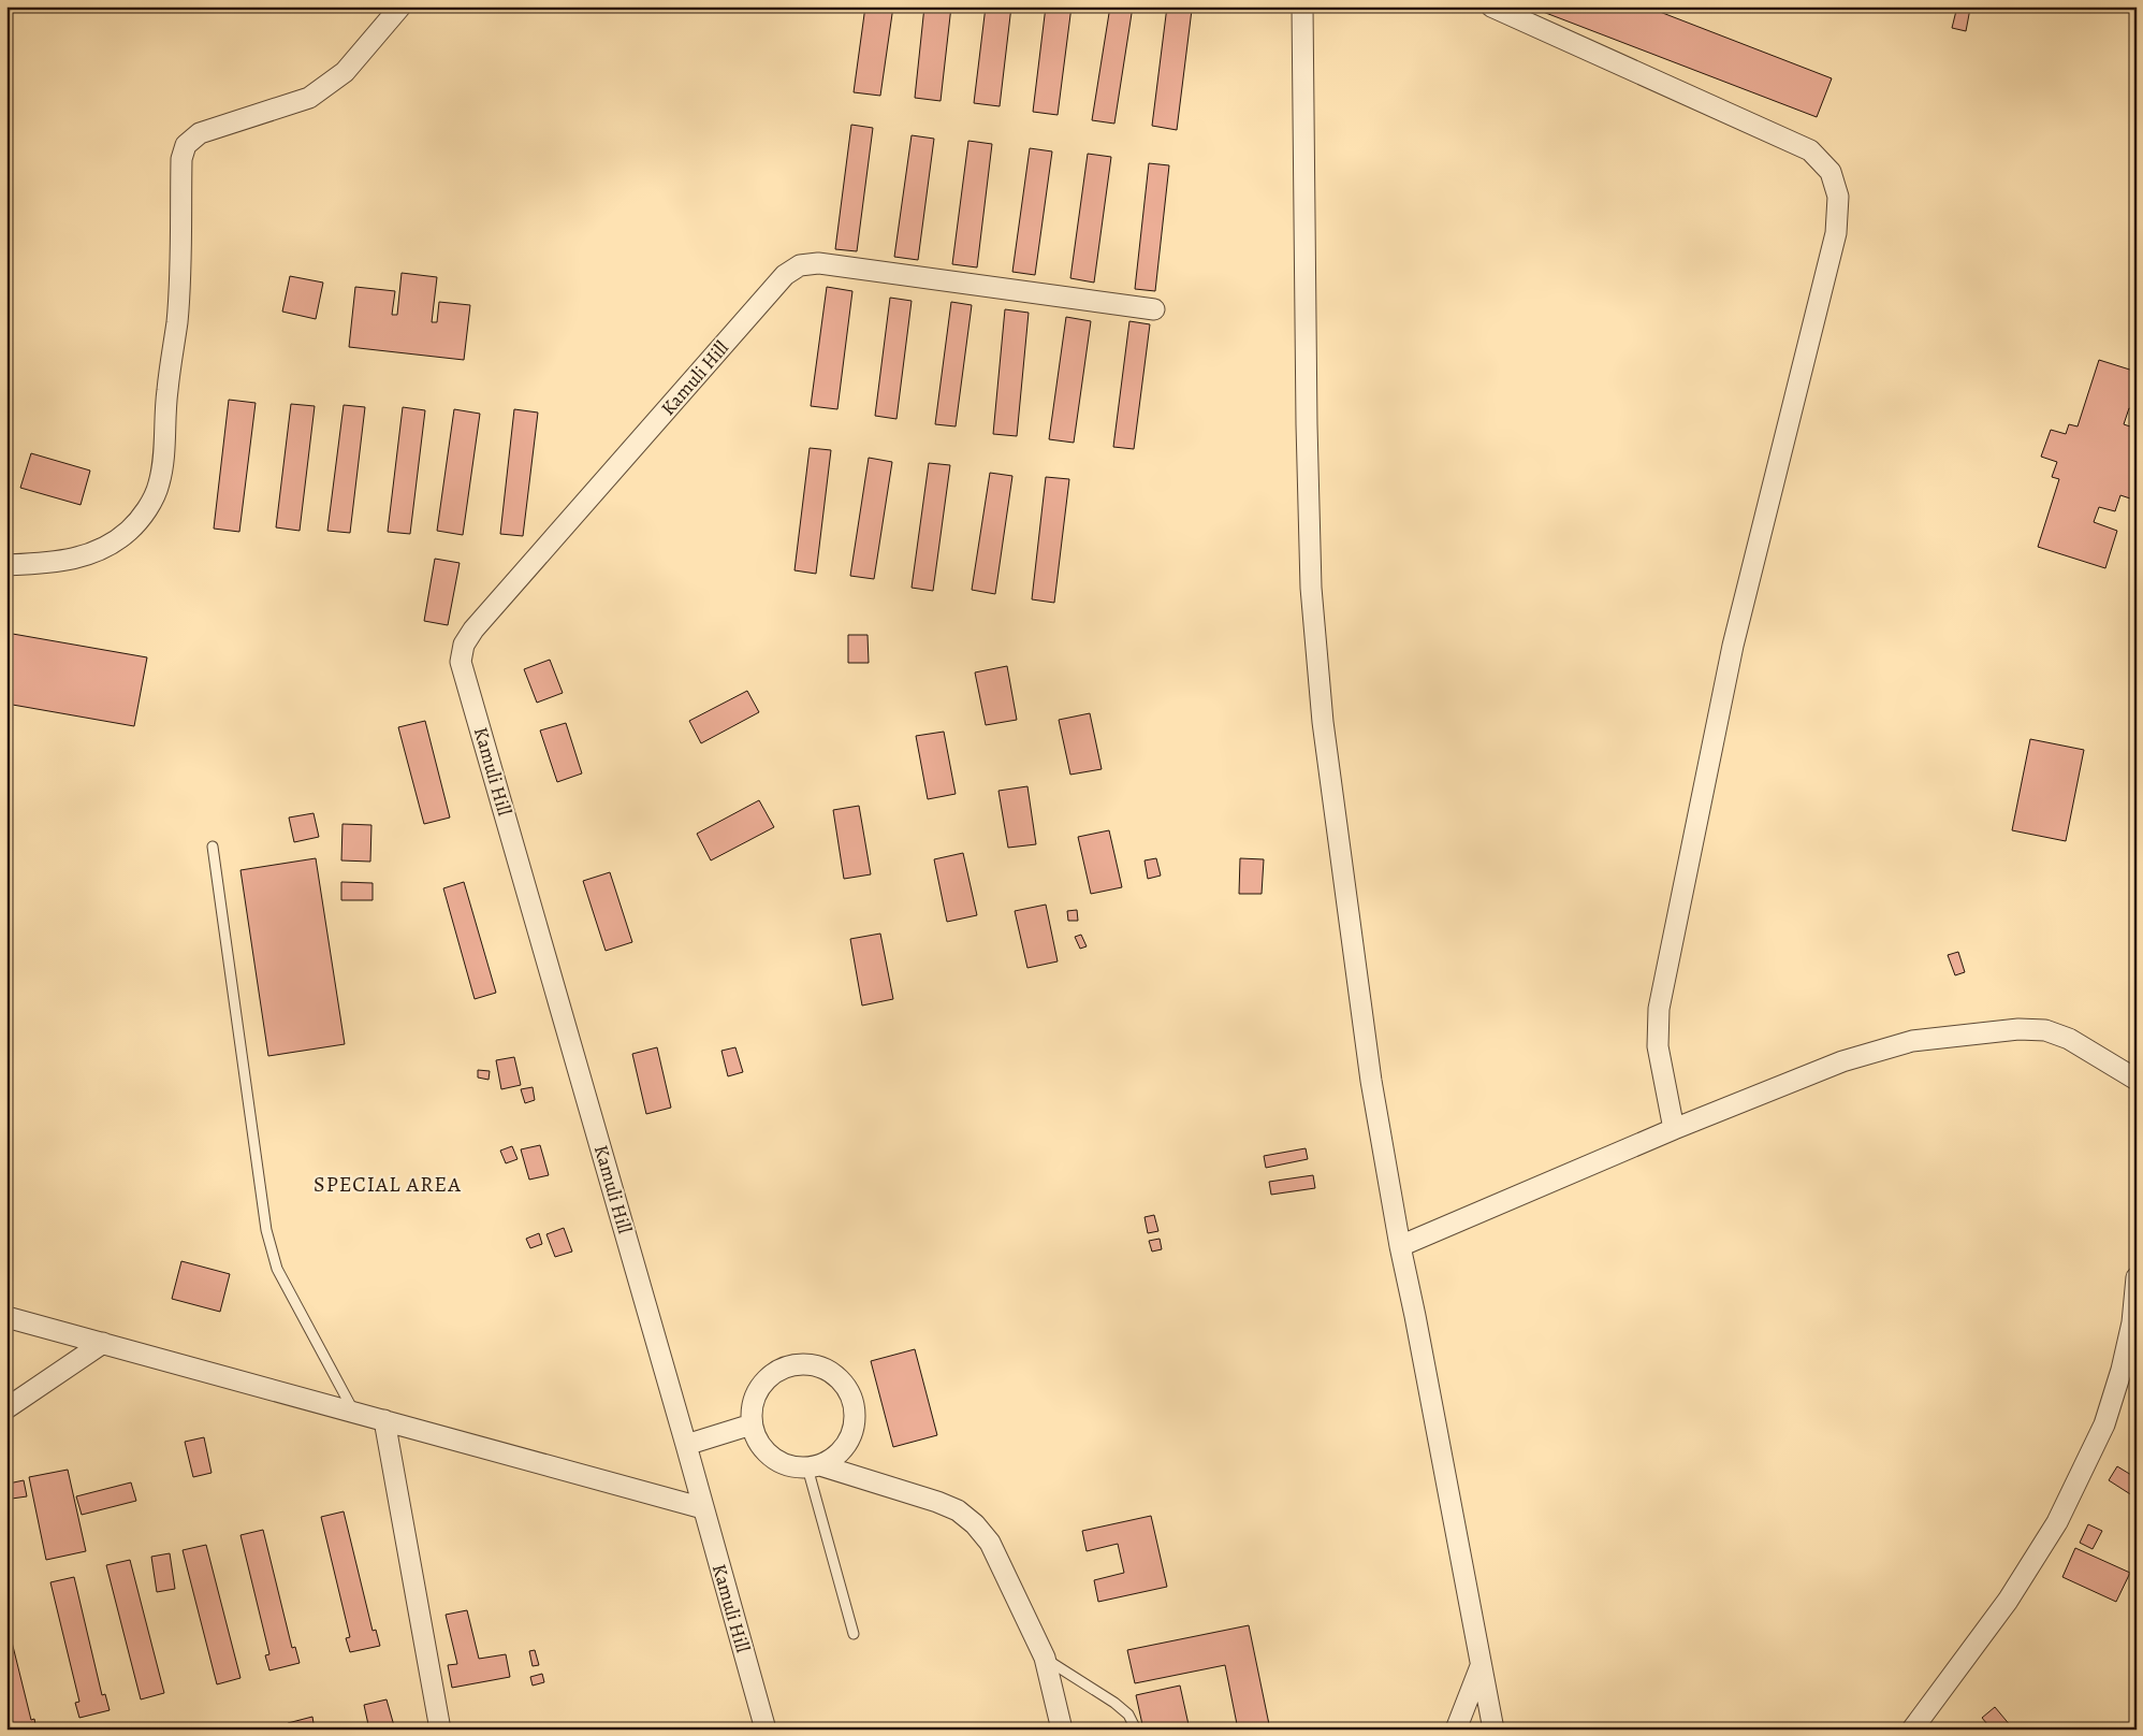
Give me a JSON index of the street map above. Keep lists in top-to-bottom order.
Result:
{
  "streets": {
    "street": ["Kamuli Hill"]
  },
  "districts": ["SPECIAL AREA"]
}
